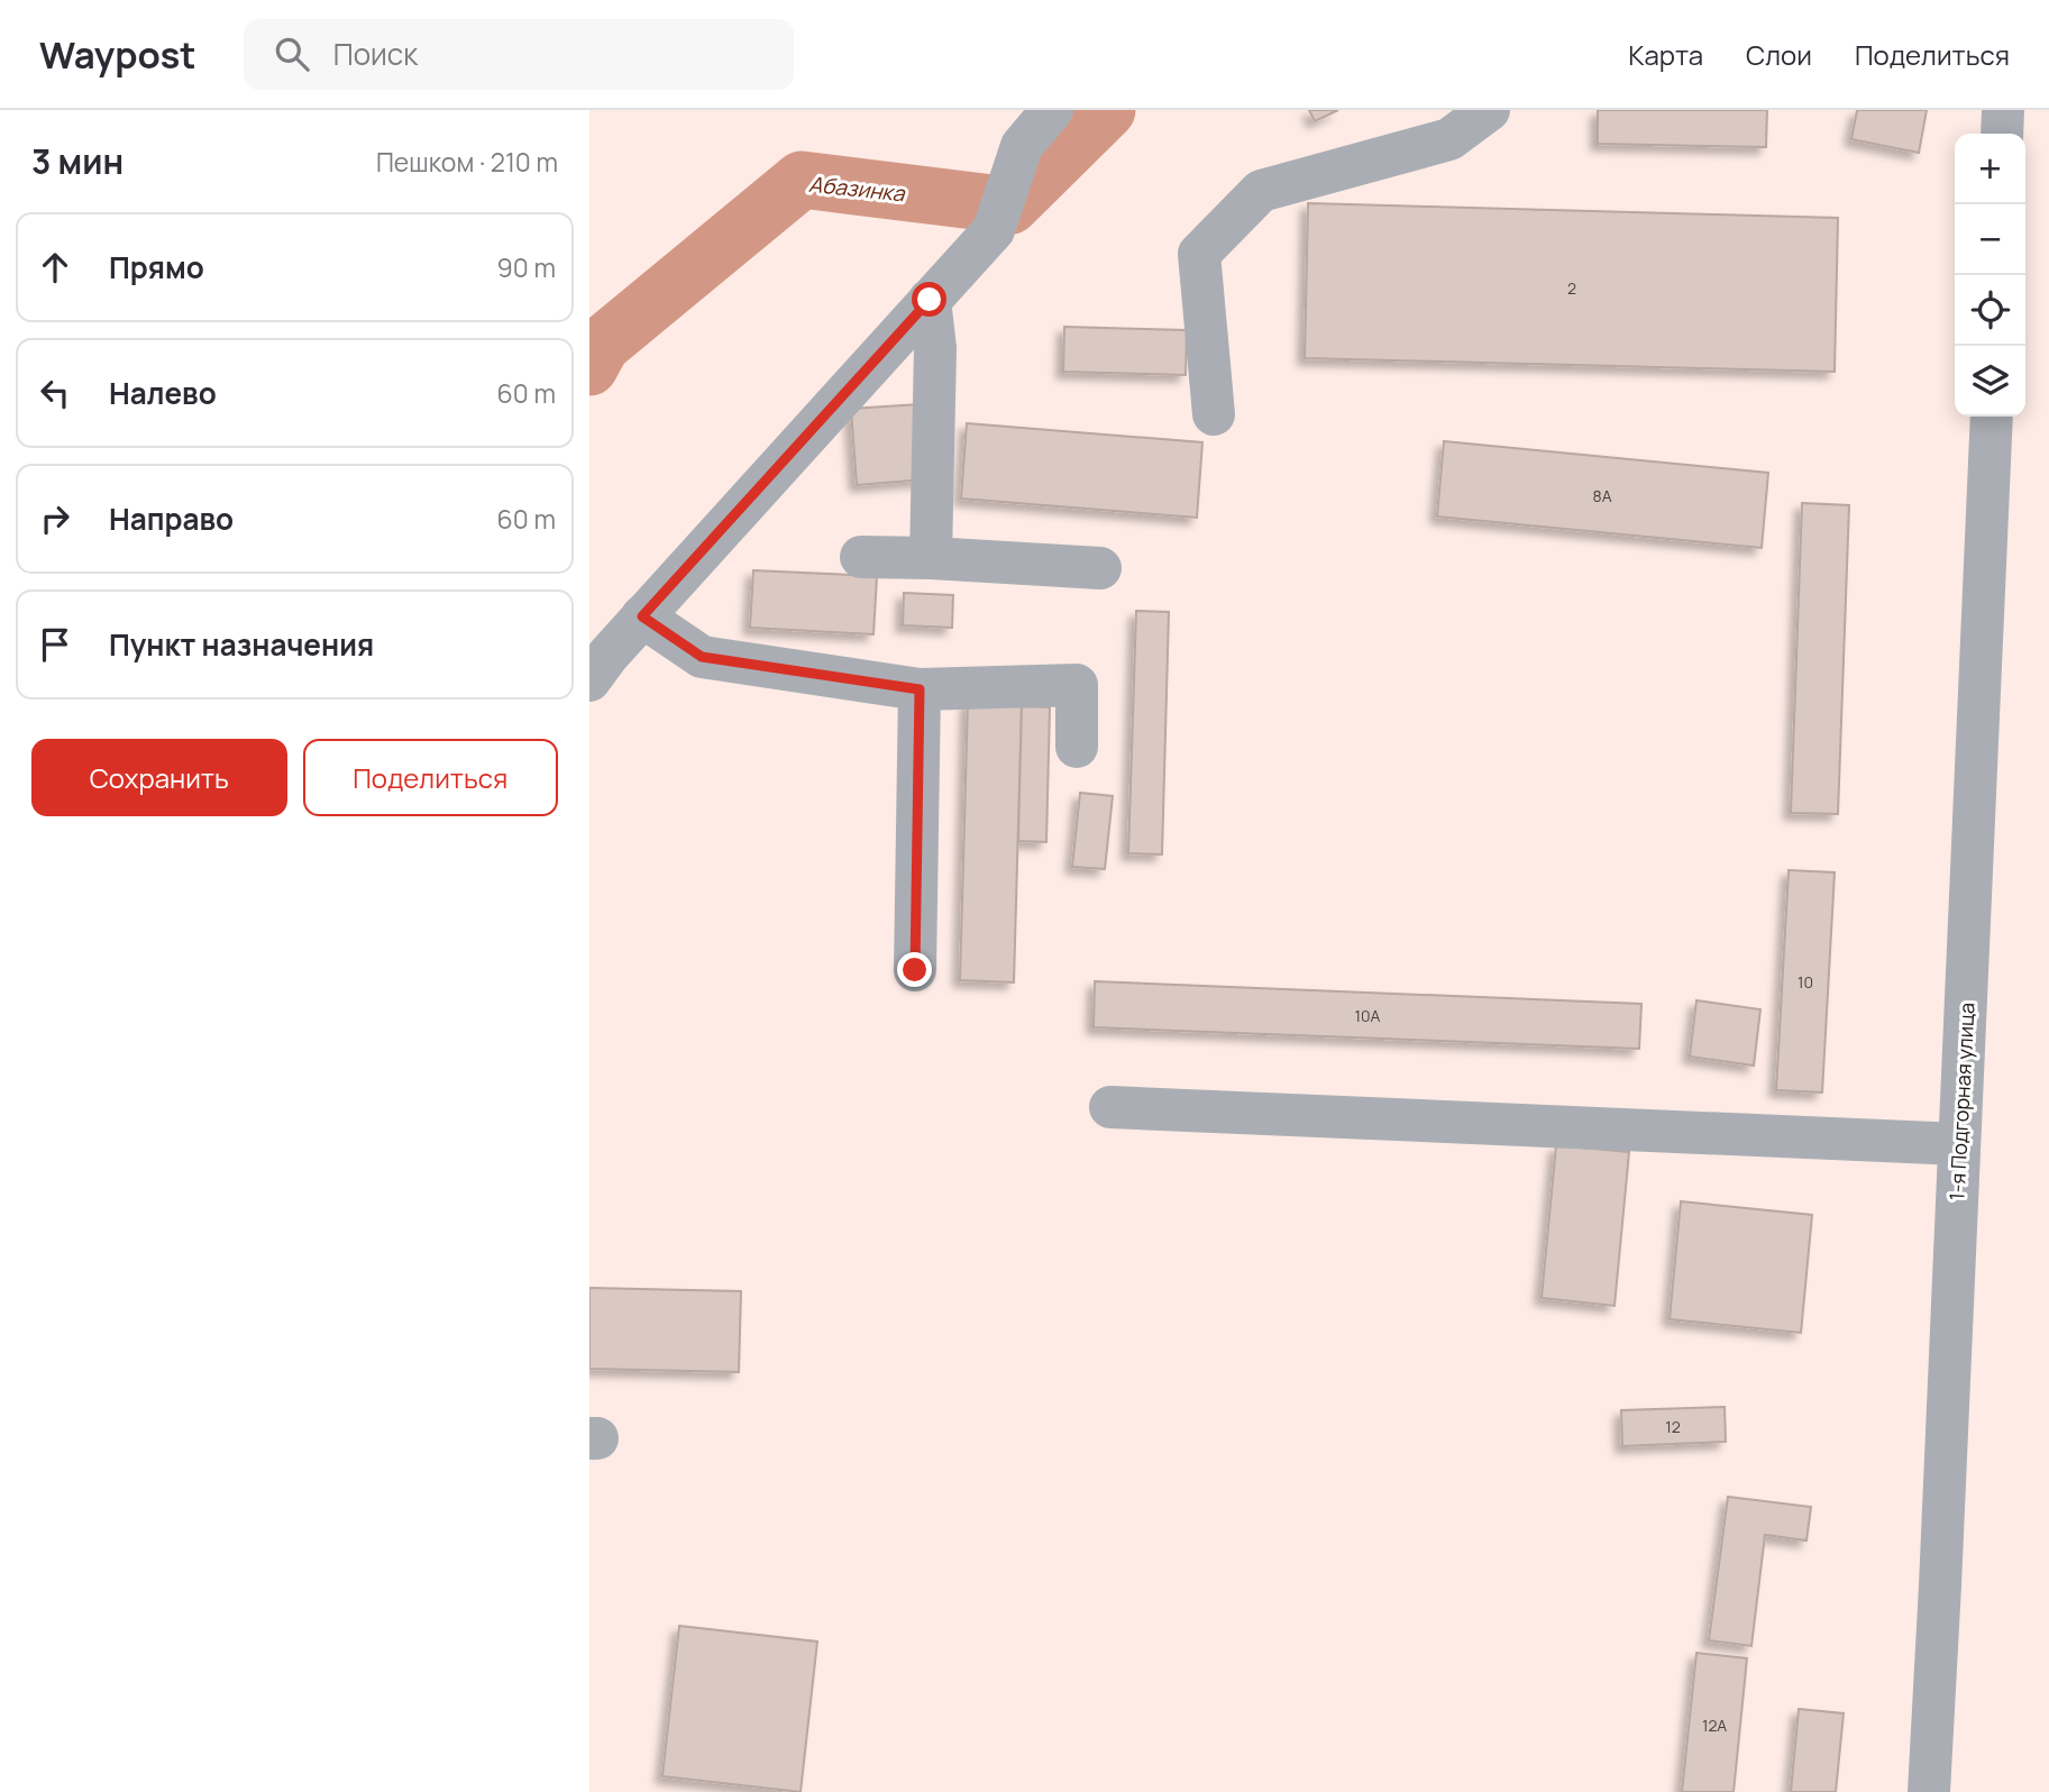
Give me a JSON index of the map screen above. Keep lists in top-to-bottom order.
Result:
{
  "streets": {
    "street": ["1-я Подгорная улица"]
  },
  "water": ["Абазинка"],
  "house_numbers": [
    "2",
    "8А",
    "10",
    "10А",
    "12",
    "12А"
  ],
  "page": {
    "header": "Waypost",
    "search": "Поиск",
    "nav": ["Карта", "Слои", "Поделиться"],
    "heading": ["3 мин", "Пешком · 210 m"],
    "map_buttons": ["+", "−"],
    "list": [
      ["Прямо", "90 m"],
      ["Налево", "60 m"],
      ["Направо", "60 m"],
      "Пункт назначения"
    ],
    "buttons": ["Сохранить", "Поделиться"]
  }
}
